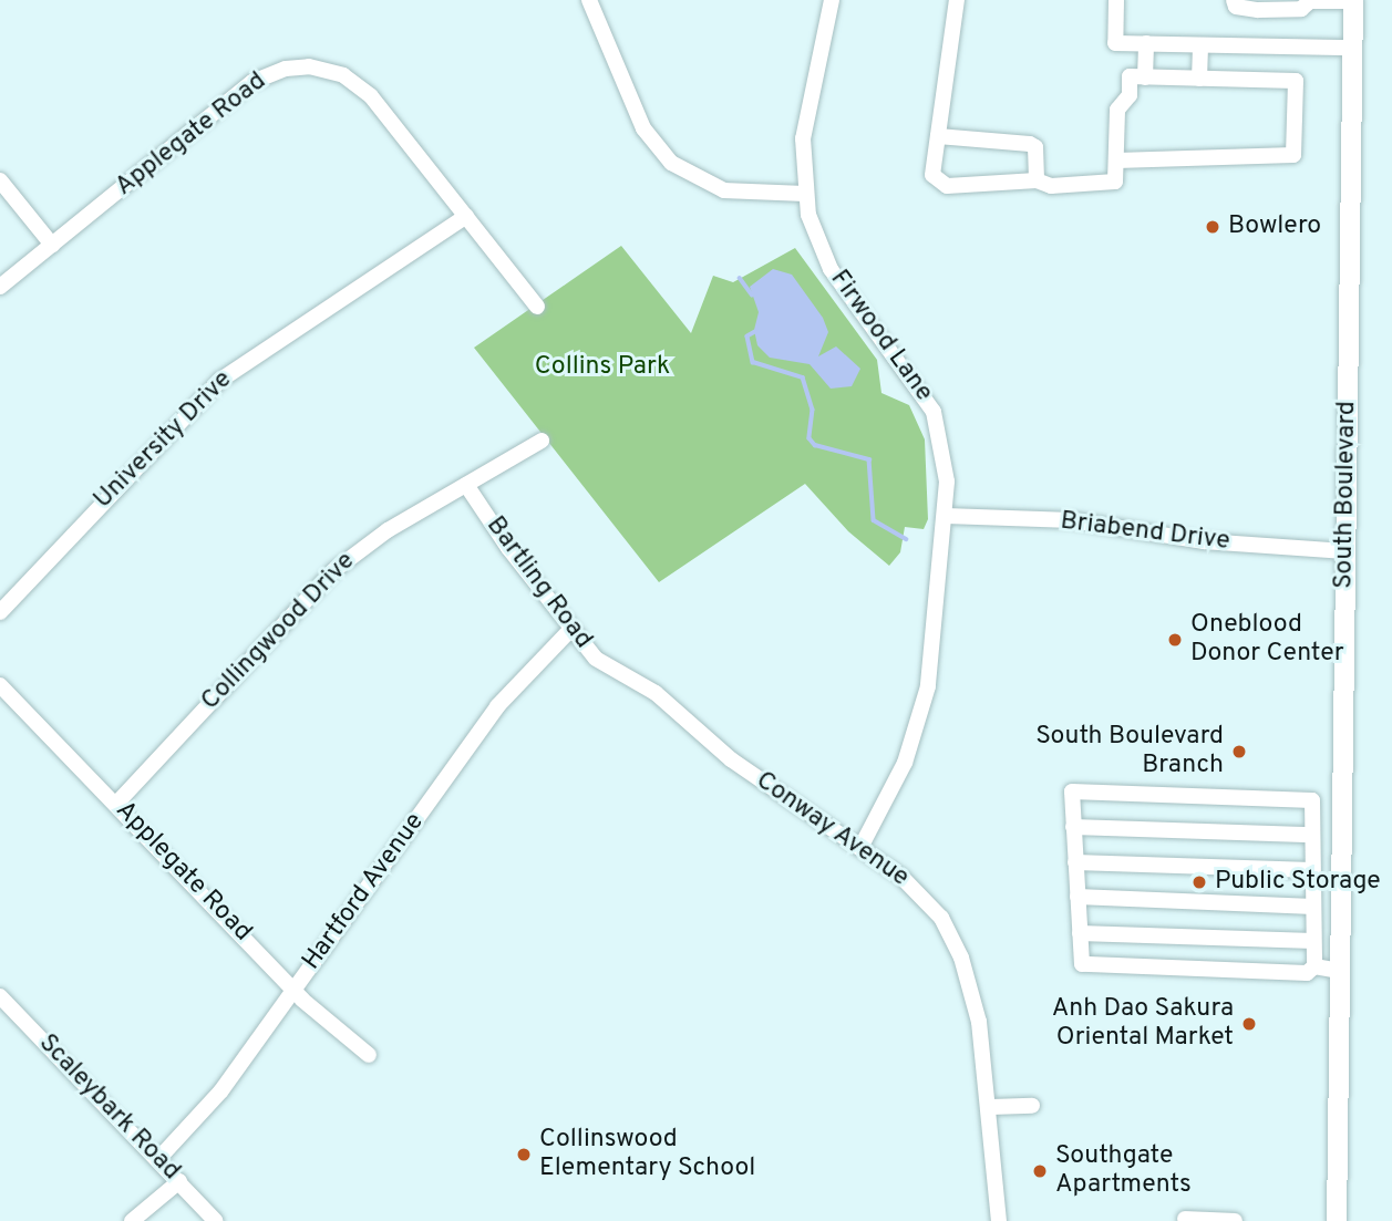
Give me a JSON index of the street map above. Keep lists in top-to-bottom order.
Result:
{
  "streets": {
    "main road": ["South Boulevard"],
    "street": [
      "Applegate Road",
      "Firwood Lane",
      "University Drive",
      "Briabend Drive",
      "Bartling Road",
      "Collingwood Drive",
      "Conway Avenue",
      "Hartford Avenue",
      "Scaleybark Road"
    ]
  },
  "crossings": [
    ["Applegate Road", "University Drive"],
    ["Applegate Road", "Collingwood Drive"],
    ["Applegate Road", "Hartford Avenue"],
    ["Firwood Lane", "Briabend Drive"],
    ["Firwood Lane", "Conway Avenue"],
    ["South Boulevard", "Briabend Drive"],
    ["Bartling Road", "Collingwood Drive"],
    ["Bartling Road", "Conway Avenue"],
    ["Bartling Road", "Hartford Avenue"],
    ["Hartford Avenue", "Scaleybark Road"]
  ],
  "parks": ["Collins Park"],
  "places": [
    "Bowlero",
    "Oneblood Donor Center",
    "South Boulevard Branch",
    "Public Storage",
    "Anh Dao Sakura Oriental Market",
    "Collinswood Elementary School",
    "Southgate Apartments"
  ]
}
